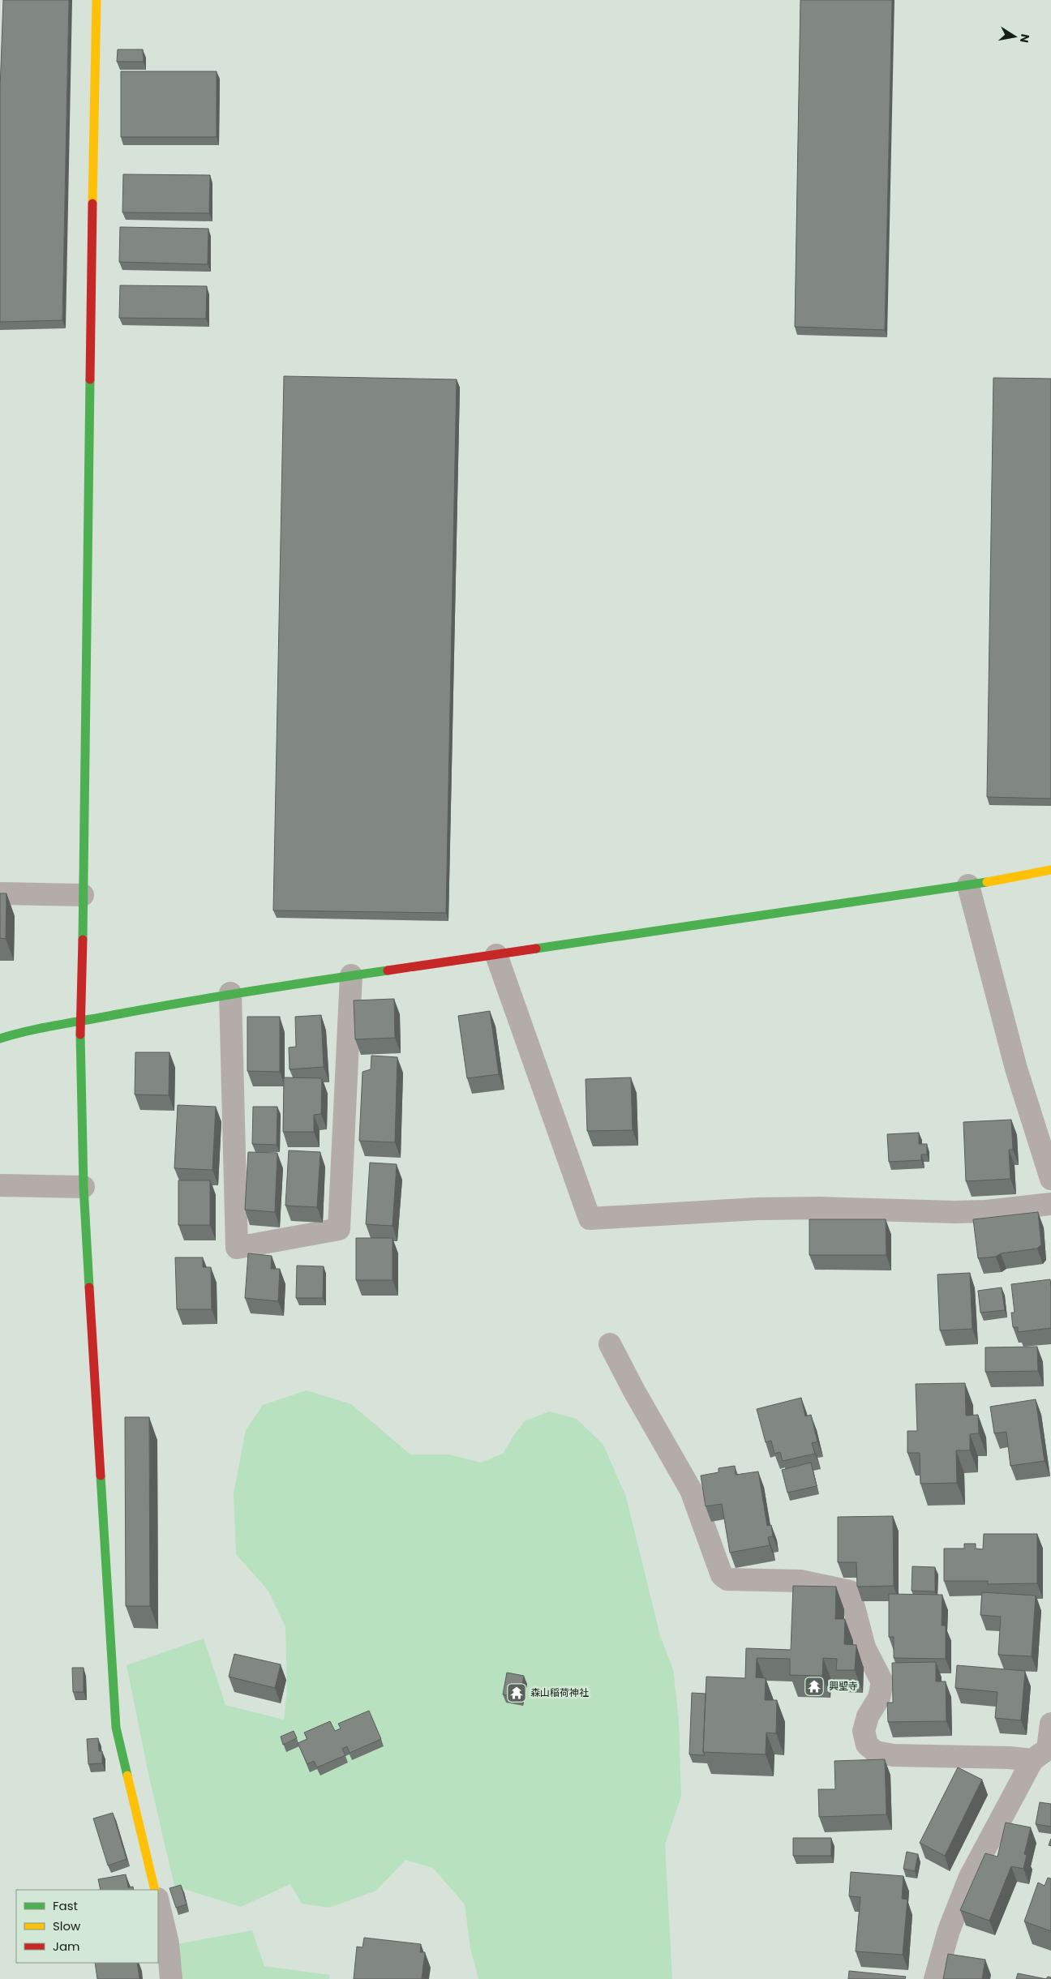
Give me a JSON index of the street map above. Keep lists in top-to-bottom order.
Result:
{
  "places": {
    "temple": ["興聖寺", "森山稲荷神社"]
  },
  "legend": ["Fast", "Slow", "Jam"],
  "north": "right"
}
